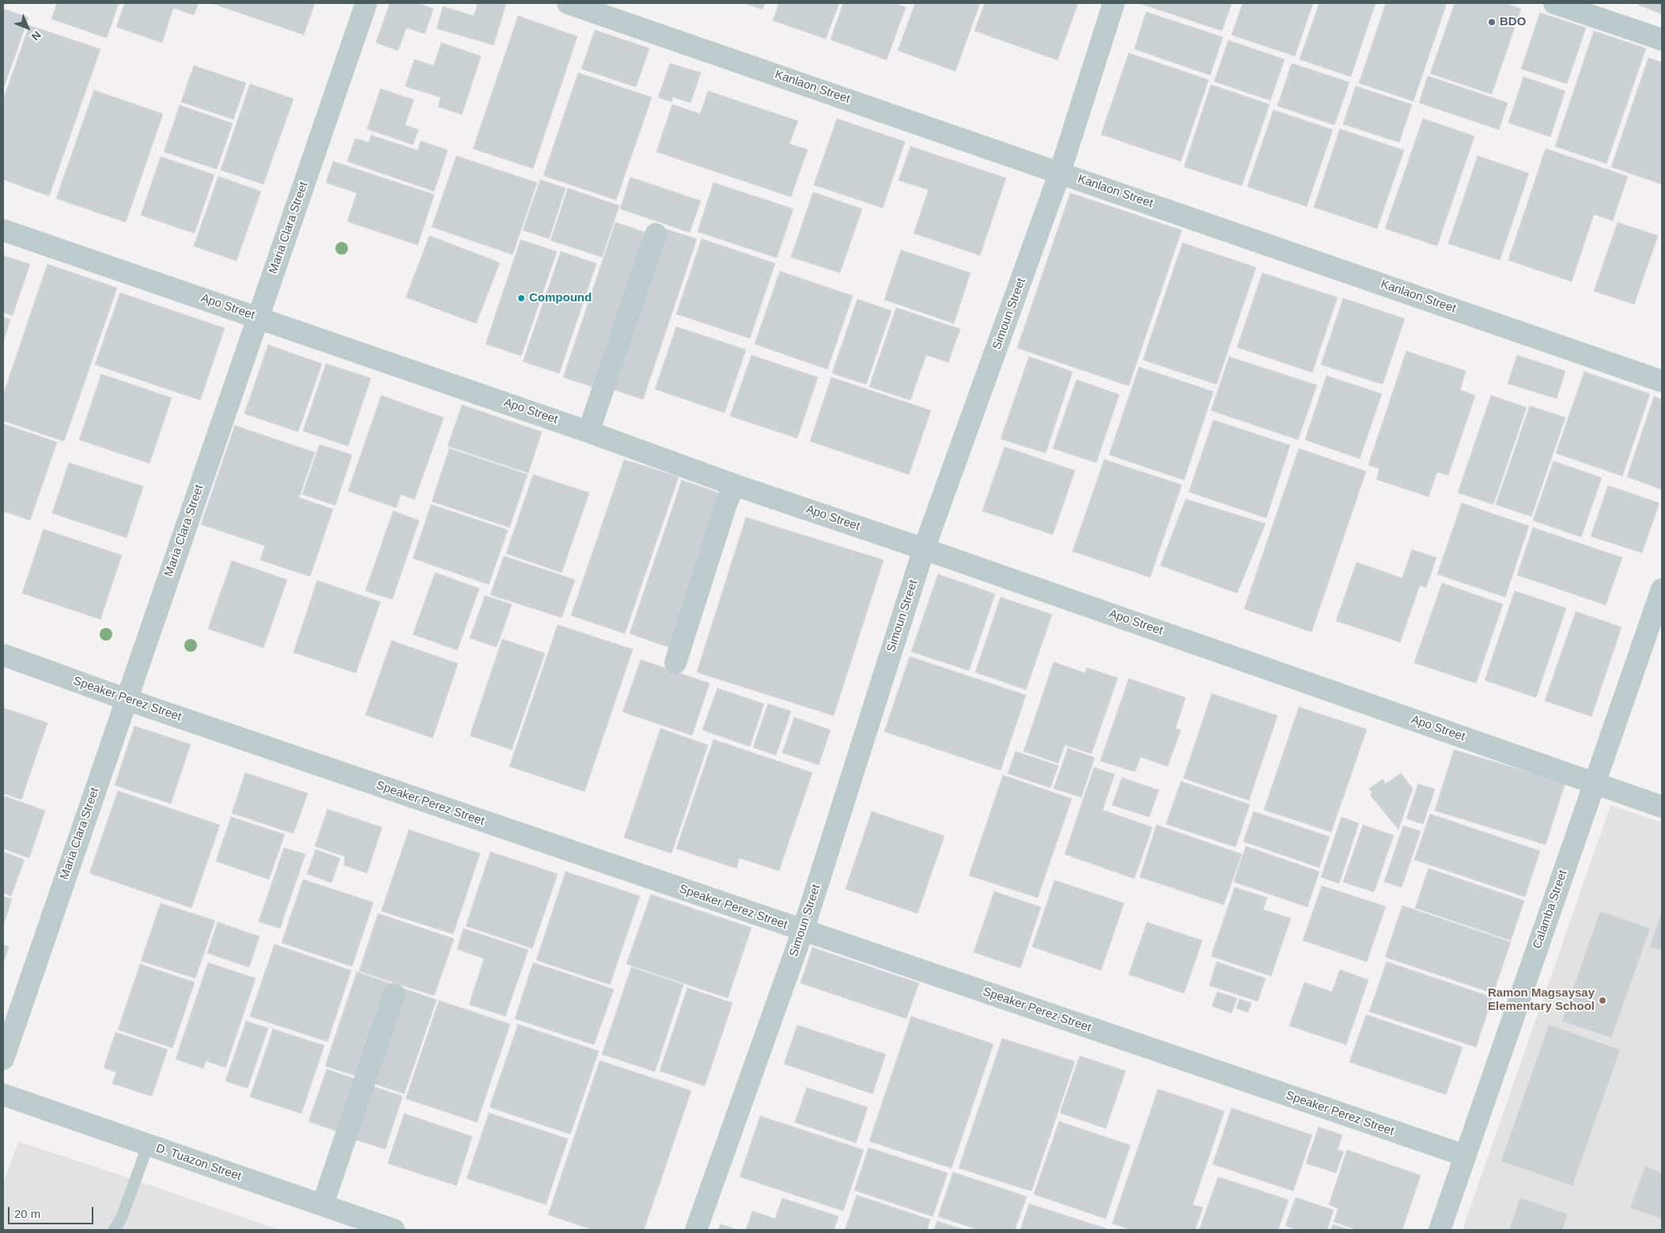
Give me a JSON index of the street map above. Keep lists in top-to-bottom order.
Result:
{
  "streets": {
    "street": [
      "Kanlaon Street",
      "Maria Clara Street",
      "Apo Street",
      "Simoun Street",
      "Speaker Perez Street",
      "Calamba Street",
      "D. Tuazon Street"
    ]
  },
  "crossings": [
    ["Kanlaon Street", "Simoun Street"],
    ["Maria Clara Street", "Apo Street"],
    ["Maria Clara Street", "Speaker Perez Street"],
    ["Apo Street", "Simoun Street"],
    ["Apo Street", "Calamba Street"],
    ["Simoun Street", "Speaker Perez Street"],
    ["Speaker Perez Street", "Calamba Street"]
  ],
  "places": ["BDO", "Compound", "Ramon Magsaysay Elementary School"],
  "scale_bar": "20 m",
  "north": "bottom right"
}
